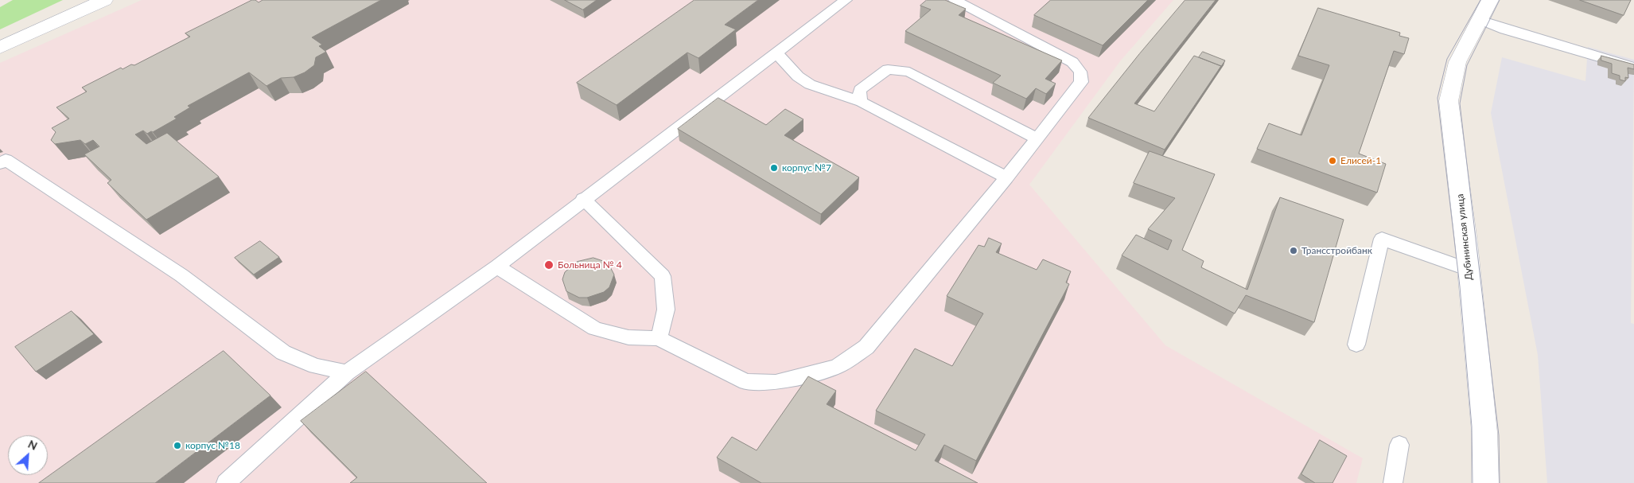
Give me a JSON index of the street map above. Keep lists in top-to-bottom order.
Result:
{
  "streets": {
    "main road": ["Дубининская улица"]
  },
  "places": [
    "Елисей-1",
    "корпус №7",
    "Трансстройбанк",
    "Больница № 4",
    "корпус №18"
  ],
  "north": "top right"
}
